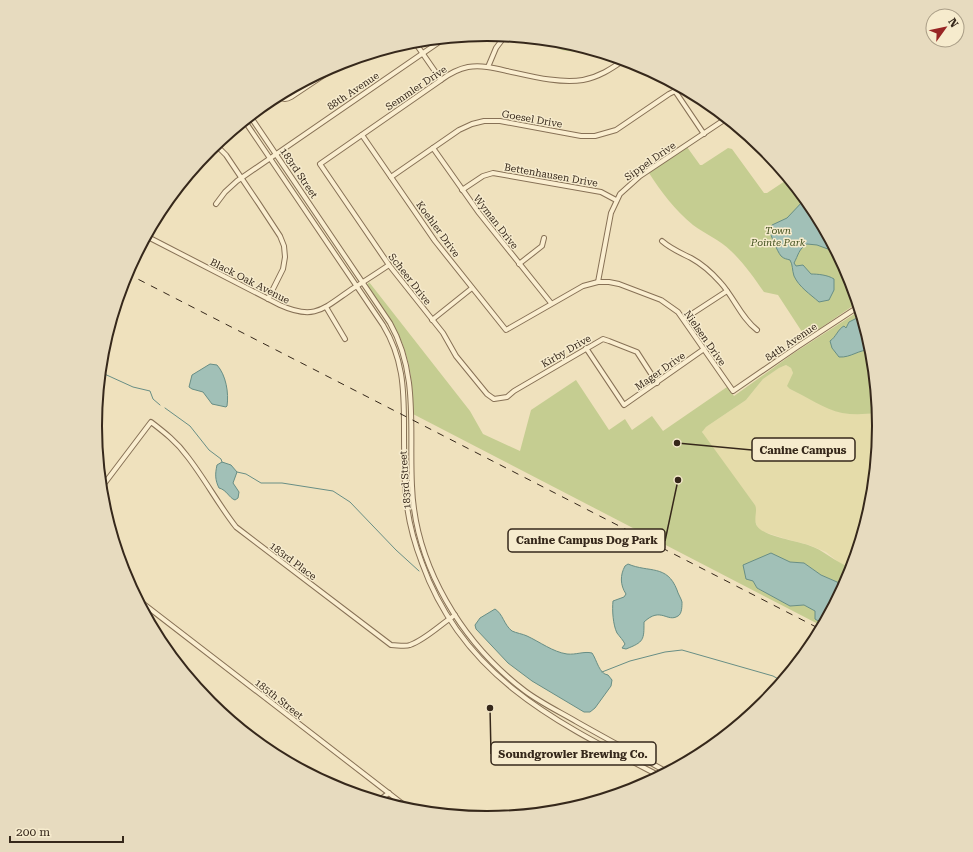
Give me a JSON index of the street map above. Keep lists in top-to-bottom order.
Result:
{
  "streets": {
    "street": [
      "Semmler Drive",
      "88th Avenue",
      "Goesel Drive",
      "Sippel Drive",
      "183rd Street",
      "Bettenhausen Drive",
      "Wyman Drive",
      "Koehler Drive",
      "Scheer Drive",
      "Black Oak Avenue",
      "Nielsen Drive",
      "84th Avenue",
      "Kirby Drive",
      "Mager Drive",
      "183rd Place",
      "185th Street"
    ]
  },
  "crossings": [
    ["Semmler Drive", "Koehler Drive"],
    ["Semmler Drive", "Scheer Drive"],
    ["88th Avenue", "183rd Street"],
    ["Goesel Drive", "Sippel Drive"],
    ["Goesel Drive", "Wyman Drive"],
    ["Goesel Drive", "Koehler Drive"],
    ["Sippel Drive", "Bettenhausen Drive"],
    ["Sippel Drive", "Nielsen Drive"],
    ["183rd Street", "Black Oak Avenue"],
    ["183rd Street", "183rd Place"],
    ["Bettenhausen Drive", "Wyman Drive"],
    ["Wyman Drive", "Nielsen Drive"],
    ["Koehler Drive", "Nielsen Drive"],
    ["Scheer Drive", "Black Oak Avenue"],
    ["Scheer Drive", "Kirby Drive"],
    ["Nielsen Drive", "84th Avenue"],
    ["Nielsen Drive", "Mager Drive"],
    ["Kirby Drive", "Mager Drive"]
  ],
  "parks": ["Town Pointe Park"],
  "places": ["Canine Campus", "Canine Campus Dog Park", "Soundgrowler Brewing Co."],
  "scale_bar": "200 m",
  "north": "top right"
}
